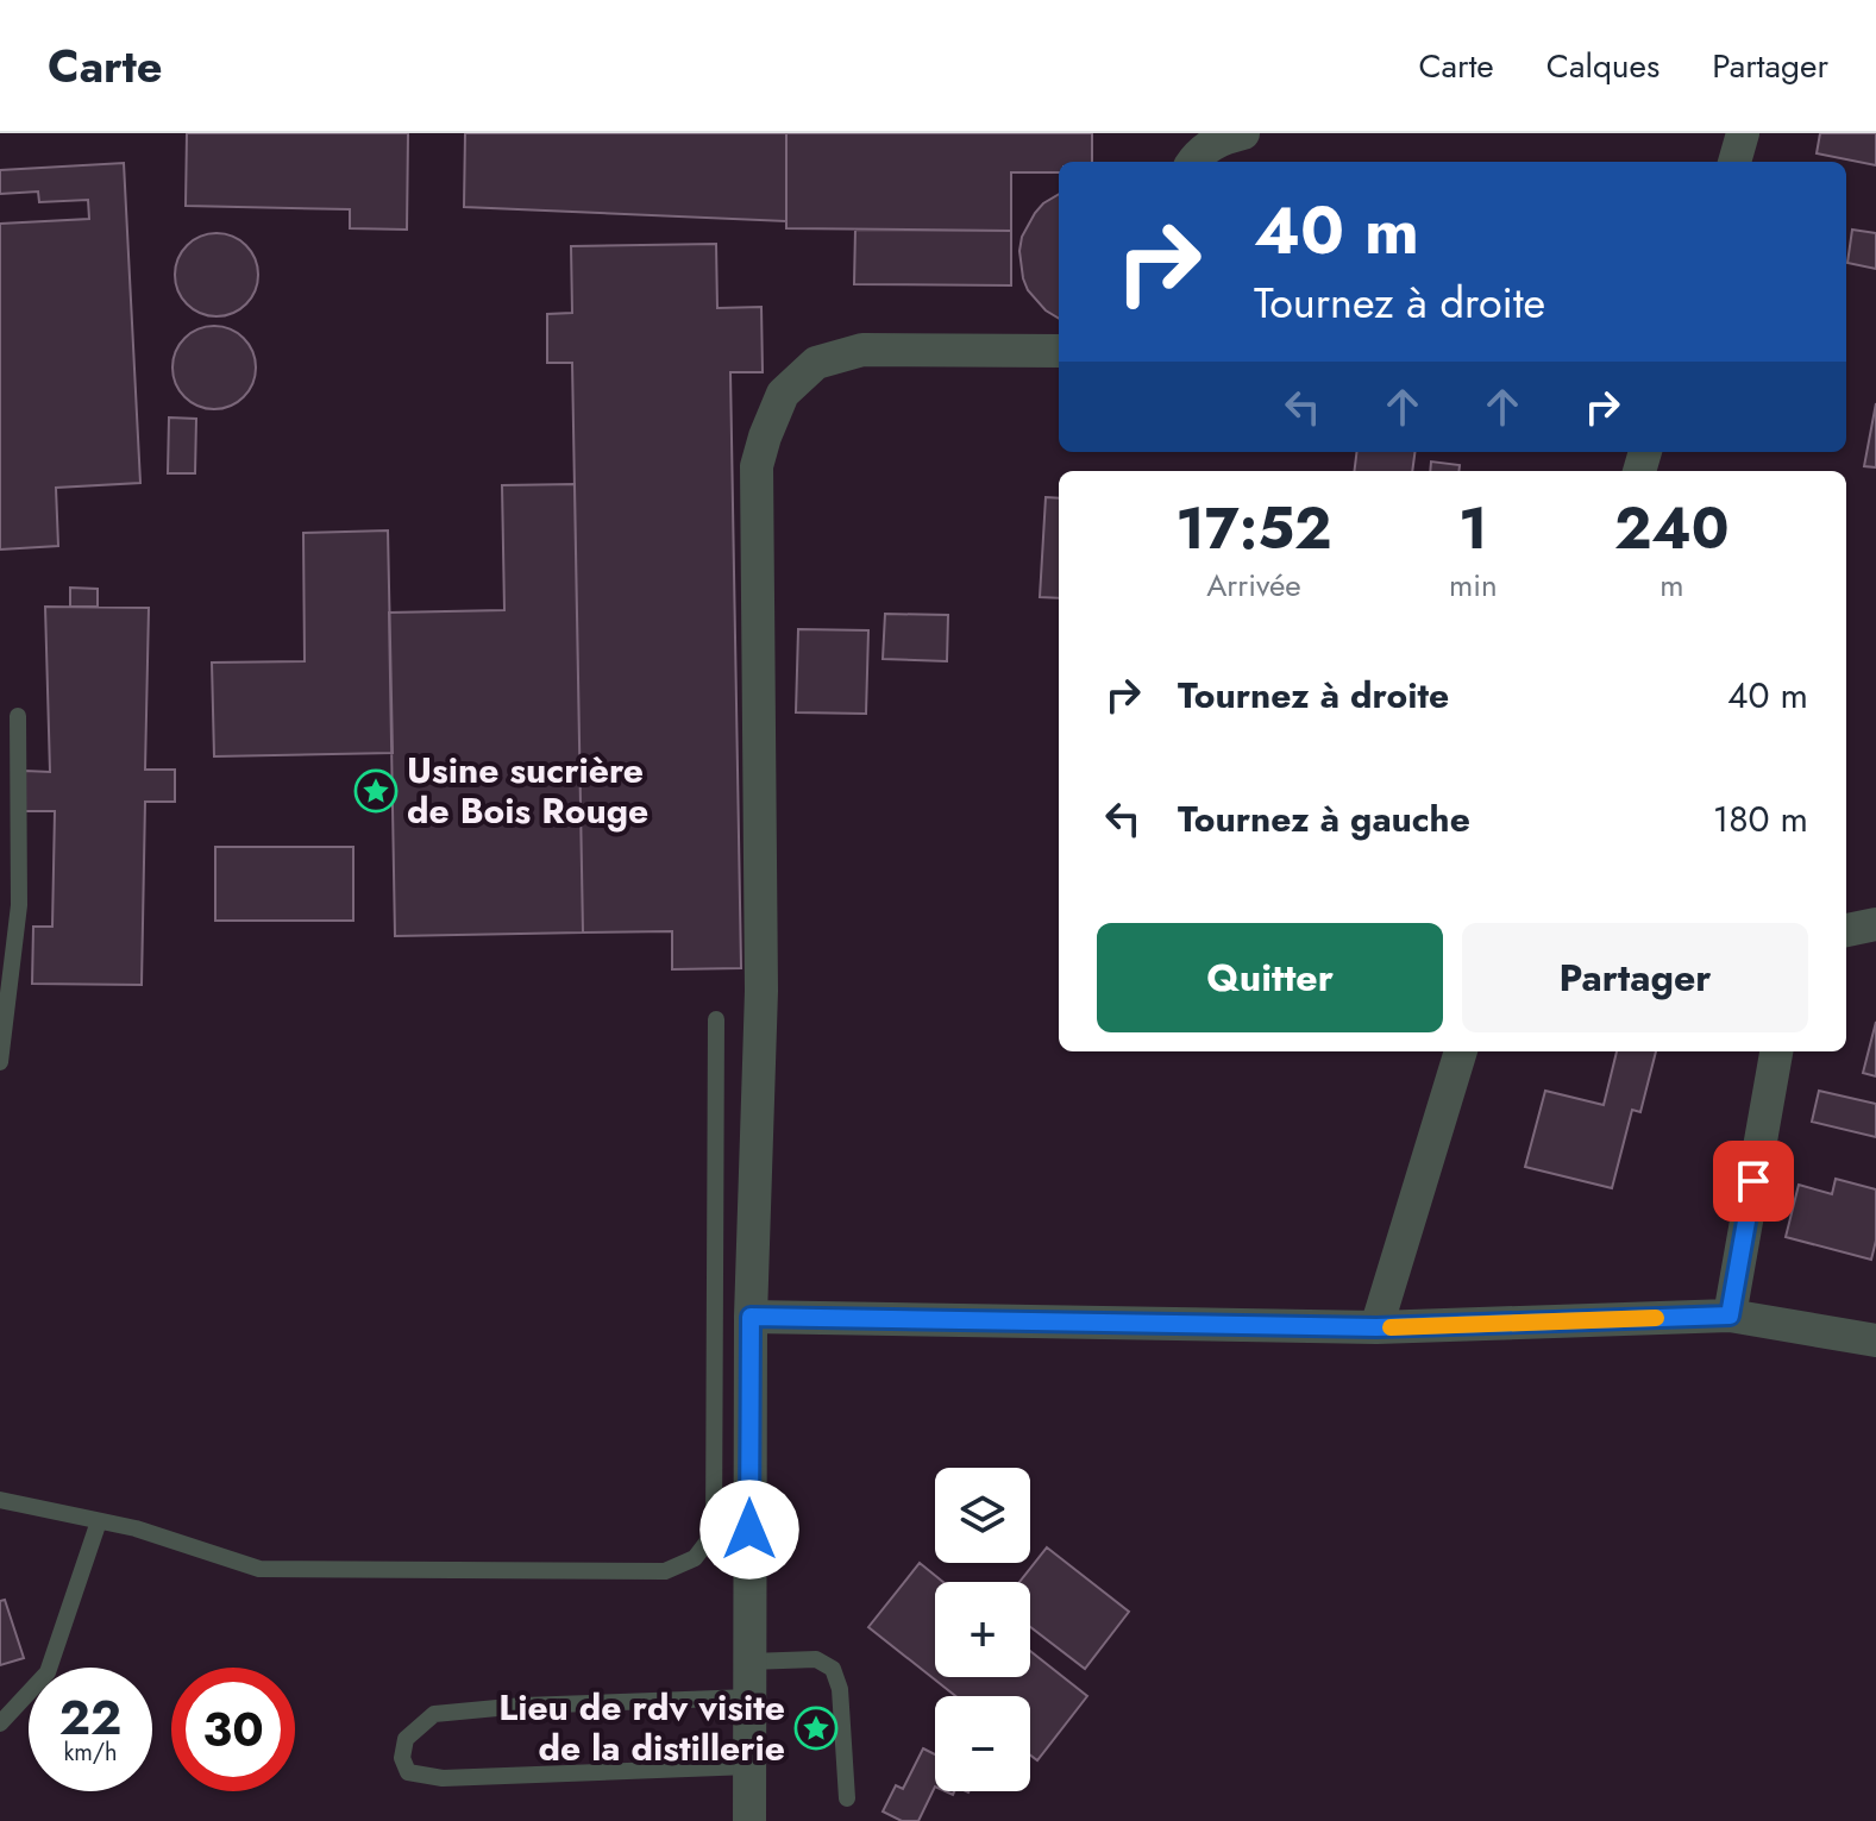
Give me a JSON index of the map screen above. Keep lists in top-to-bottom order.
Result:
{
  "places": {
    "place": ["Usine sucrière de Bois Rouge", "Lieu de rdv visite de la distillerie"]
  },
  "page": {
    "header": "Carte",
    "nav": ["Carte", "Calques", "Partager"],
    "turn": ["40 m", "Tournez à droite"],
    "eta": [
      "17:52",
      "Arrivée",
      "1",
      "min",
      "240",
      "m"
    ],
    "list": [
      {
        "name": "Tournez à droite",
        "value": "40 m"
      },
      {
        "name": "Tournez à gauche",
        "value": "180 m"
      }
    ],
    "buttons": ["Quitter", "Partager"],
    "map_buttons": ["+", "−"],
    "speed": "22 km/h",
    "limit": "30"
  }
}
